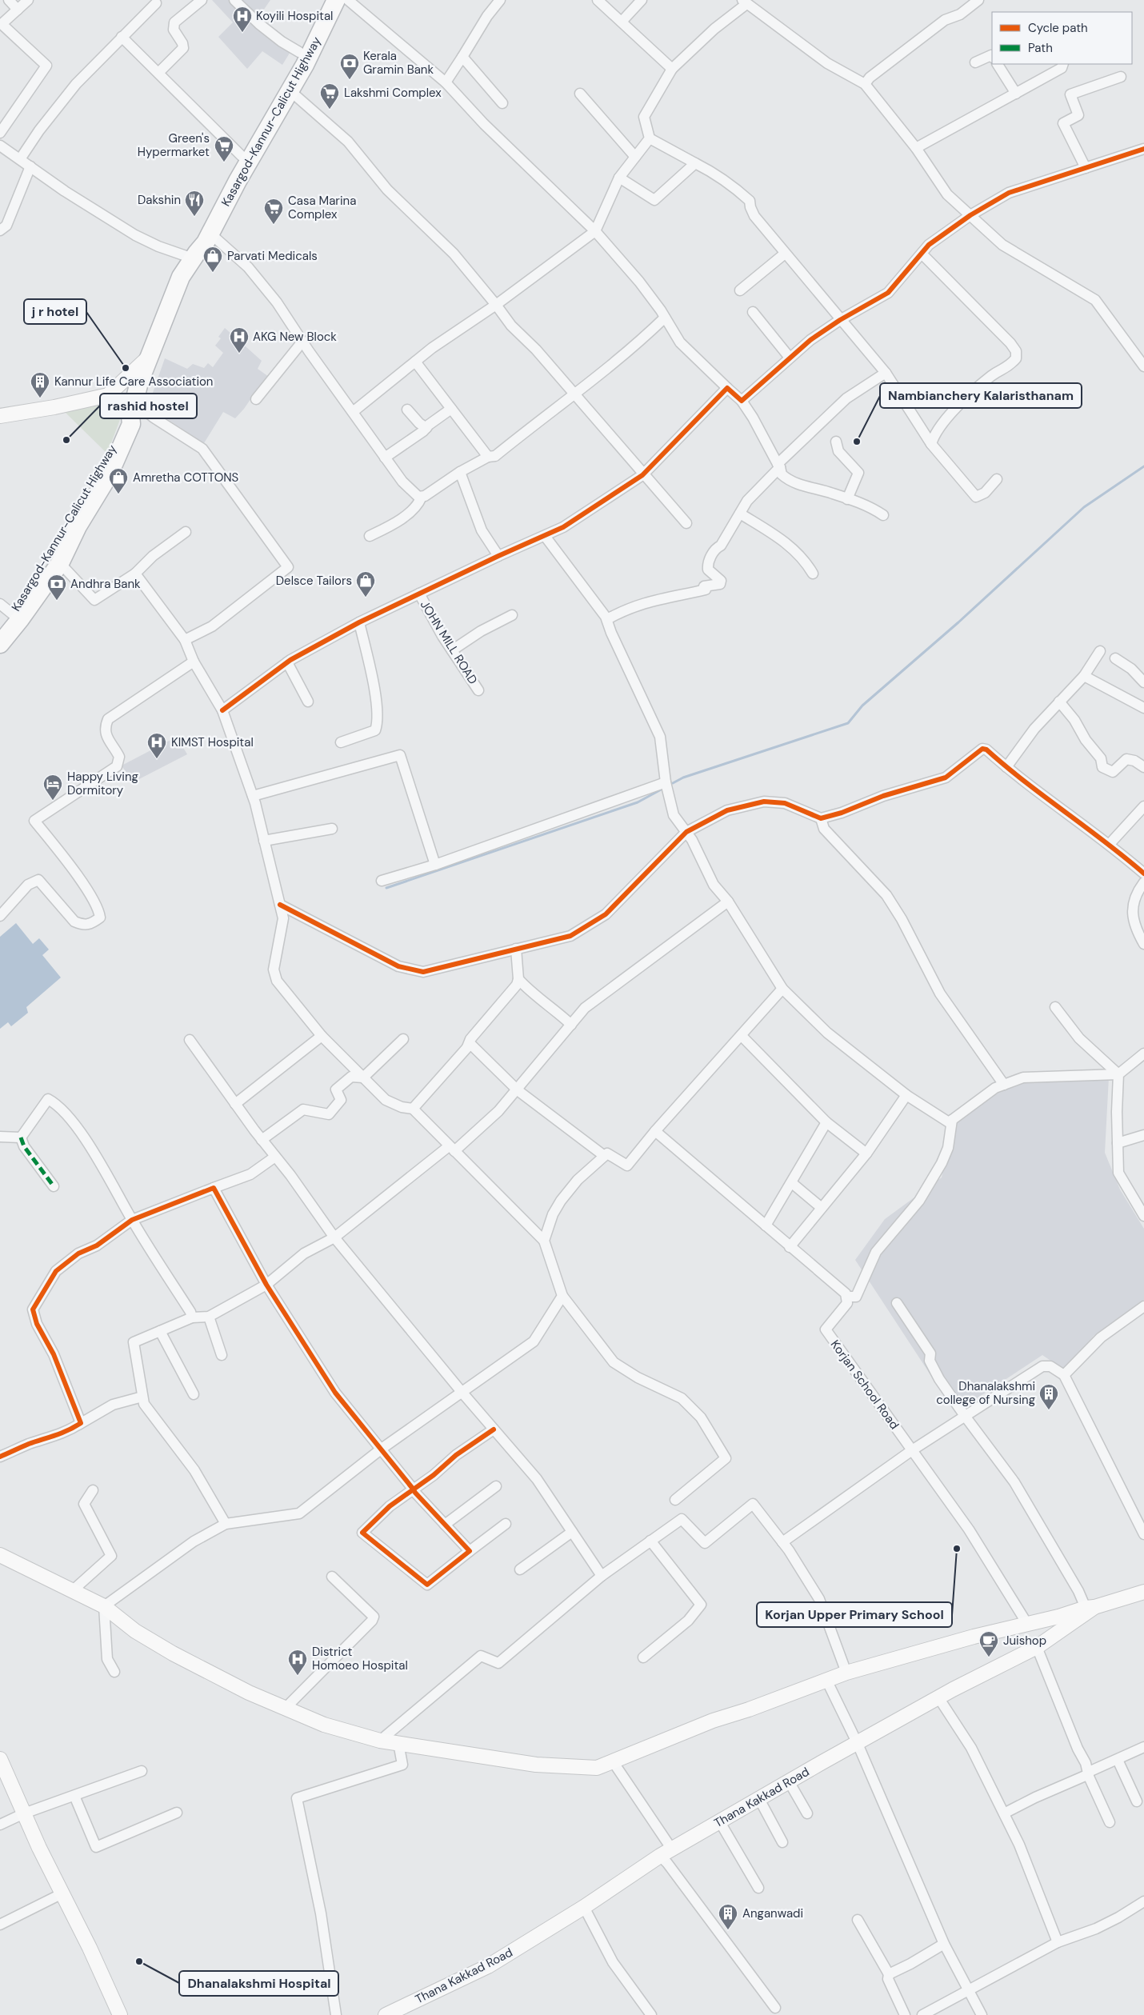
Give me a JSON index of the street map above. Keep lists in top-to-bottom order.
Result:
{
  "streets": {
    "highway": ["Kasargod-Kannur-Calicut Highway"],
    "main road": ["Thana Kakkad Road"],
    "street": ["JOHN MILL ROAD", "Korjan School Road"]
  },
  "places": {
    "hospital": [
      "Koyili Hospital",
      "AKG New Block",
      "KIMST Hospital",
      "District Homoeo Hospital"
    ],
    "bank": ["Kerala Gramin Bank", "Andhra Bank"],
    "supermarket": ["Lakshmi Complex", "Green's Hypermarket", "Casa Marina Complex"],
    "restaurant": ["Dakshin"],
    "shop": ["Parvati Medicals", "Amretha COTTONS", "Delsce Tailors"],
    "other": [
      "j r hotel",
      "rashid hostel",
      "Nambianchery Kalaristhanam",
      "Korjan Upper Primary School",
      "Dhanalakshmi Hospital"
    ],
    "building": ["Kannur Life Care Association", "Dhanalakshmi college of Nursing", "Anganwadi"],
    "hotel": ["Happy Living Dormitory"],
    "cafe": ["Juishop"]
  },
  "legend": ["Cycle path", "Path"]
}
